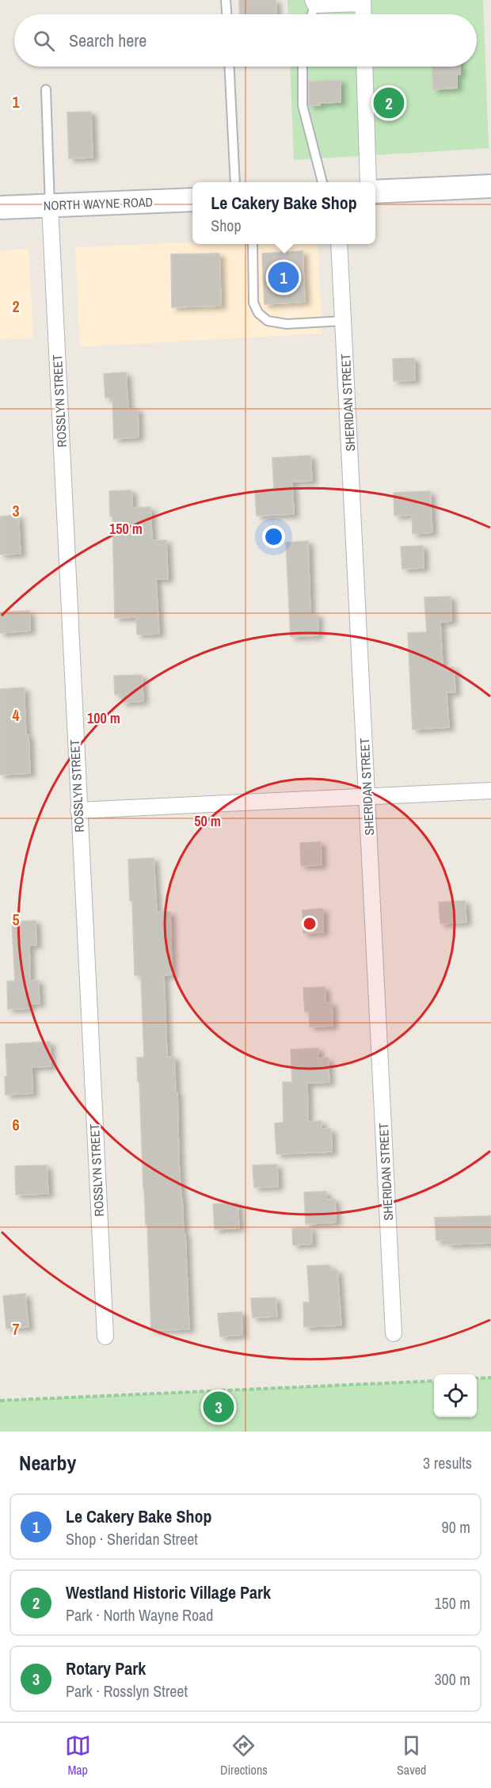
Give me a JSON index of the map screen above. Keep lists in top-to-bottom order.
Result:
{
  "streets": {
    "main road": ["NORTH WAYNE ROAD"],
    "street": ["ROSSLYN STREET", "SHERIDAN STREET"]
  },
  "crossings": [
    ["NORTH WAYNE ROAD", "ROSSLYN STREET"]
  ],
  "page": {
    "search": "Search here",
    "pins": ["2", "1", "3"],
    "popup": ["Le Cakery Bake Shop", "Shop"],
    "heading": ["Nearby", "3 results"],
    "list": [
      {
        "mark": "1",
        "name": "Le Cakery Bake Shop",
        "note": "Shop · Sheridan Street",
        "value": "90 m"
      },
      {
        "mark": "2",
        "name": "Westland Historic Village Park",
        "note": "Park · North Wayne Road",
        "value": "150 m"
      },
      {
        "mark": "3",
        "name": "Rotary Park",
        "note": "Park · Rosslyn Street",
        "value": "300 m"
      }
    ],
    "nav": ["Map", "Directions", "Saved"]
  },
  "grid": {
    "rows": [
      "1",
      "2",
      "3",
      "4",
      "5",
      "6",
      "7"
    ]
  },
  "rings": ["150 m", "100 m", "50 m"]
}
